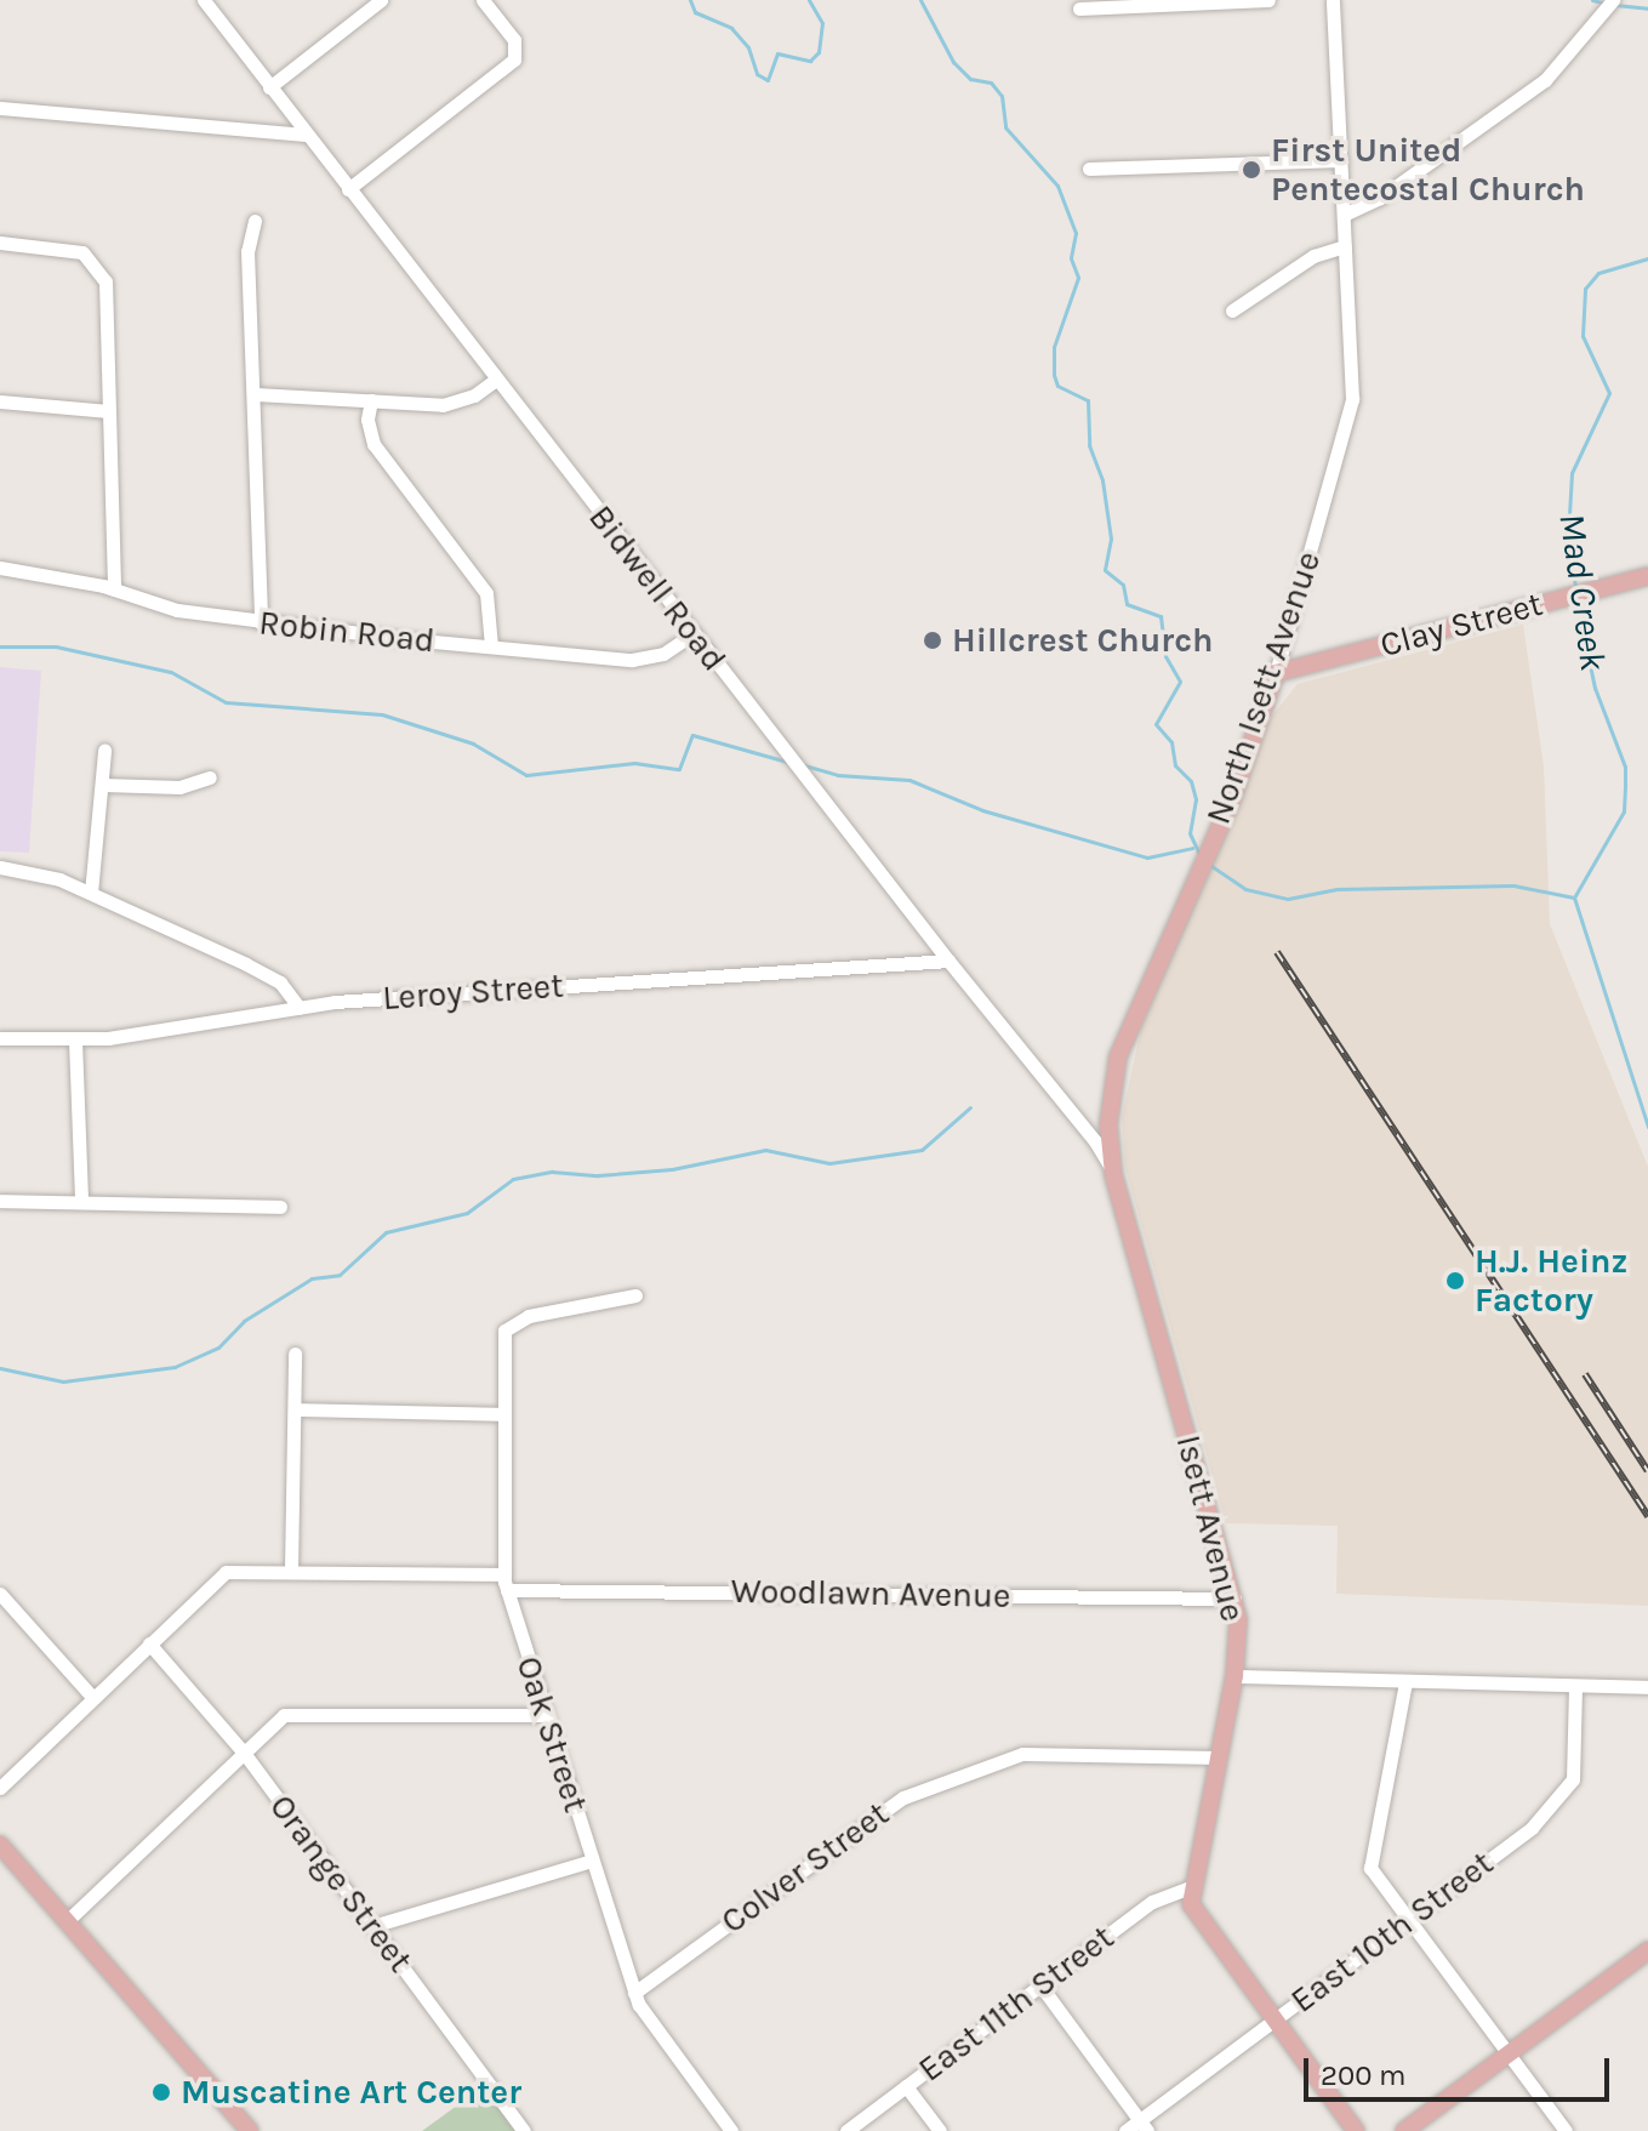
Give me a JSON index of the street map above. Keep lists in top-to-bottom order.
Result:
{
  "streets": {
    "main road": ["Clay Street", "North Isett Avenue", "Isett Avenue"],
    "street": [
      "Bidwell Road",
      "Robin Road",
      "Leroy Street",
      "Woodlawn Avenue",
      "Oak Street",
      "Colver Street",
      "Orange Street",
      "East 10th Street",
      "East 11th Street"
    ]
  },
  "crossings": [
    ["Bidwell Road", "Robin Road"],
    ["Bidwell Road", "North Isett Avenue"],
    ["Bidwell Road", "Leroy Street"],
    ["Bidwell Road", "Isett Avenue"],
    ["Clay Street", "North Isett Avenue"],
    ["North Isett Avenue", "Isett Avenue"],
    ["Isett Avenue", "Woodlawn Avenue"],
    ["Isett Avenue", "Colver Street"],
    ["Isett Avenue", "East 11th Street"],
    ["Woodlawn Avenue", "Oak Street"],
    ["Oak Street", "Colver Street"]
  ],
  "water": ["Mad Creek"],
  "places": [
    "First United Pentecostal Church",
    "Hillcrest Church",
    "H.J. Heinz Factory",
    "Muscatine Art Center"
  ],
  "scale_bar": "200 m"
}
